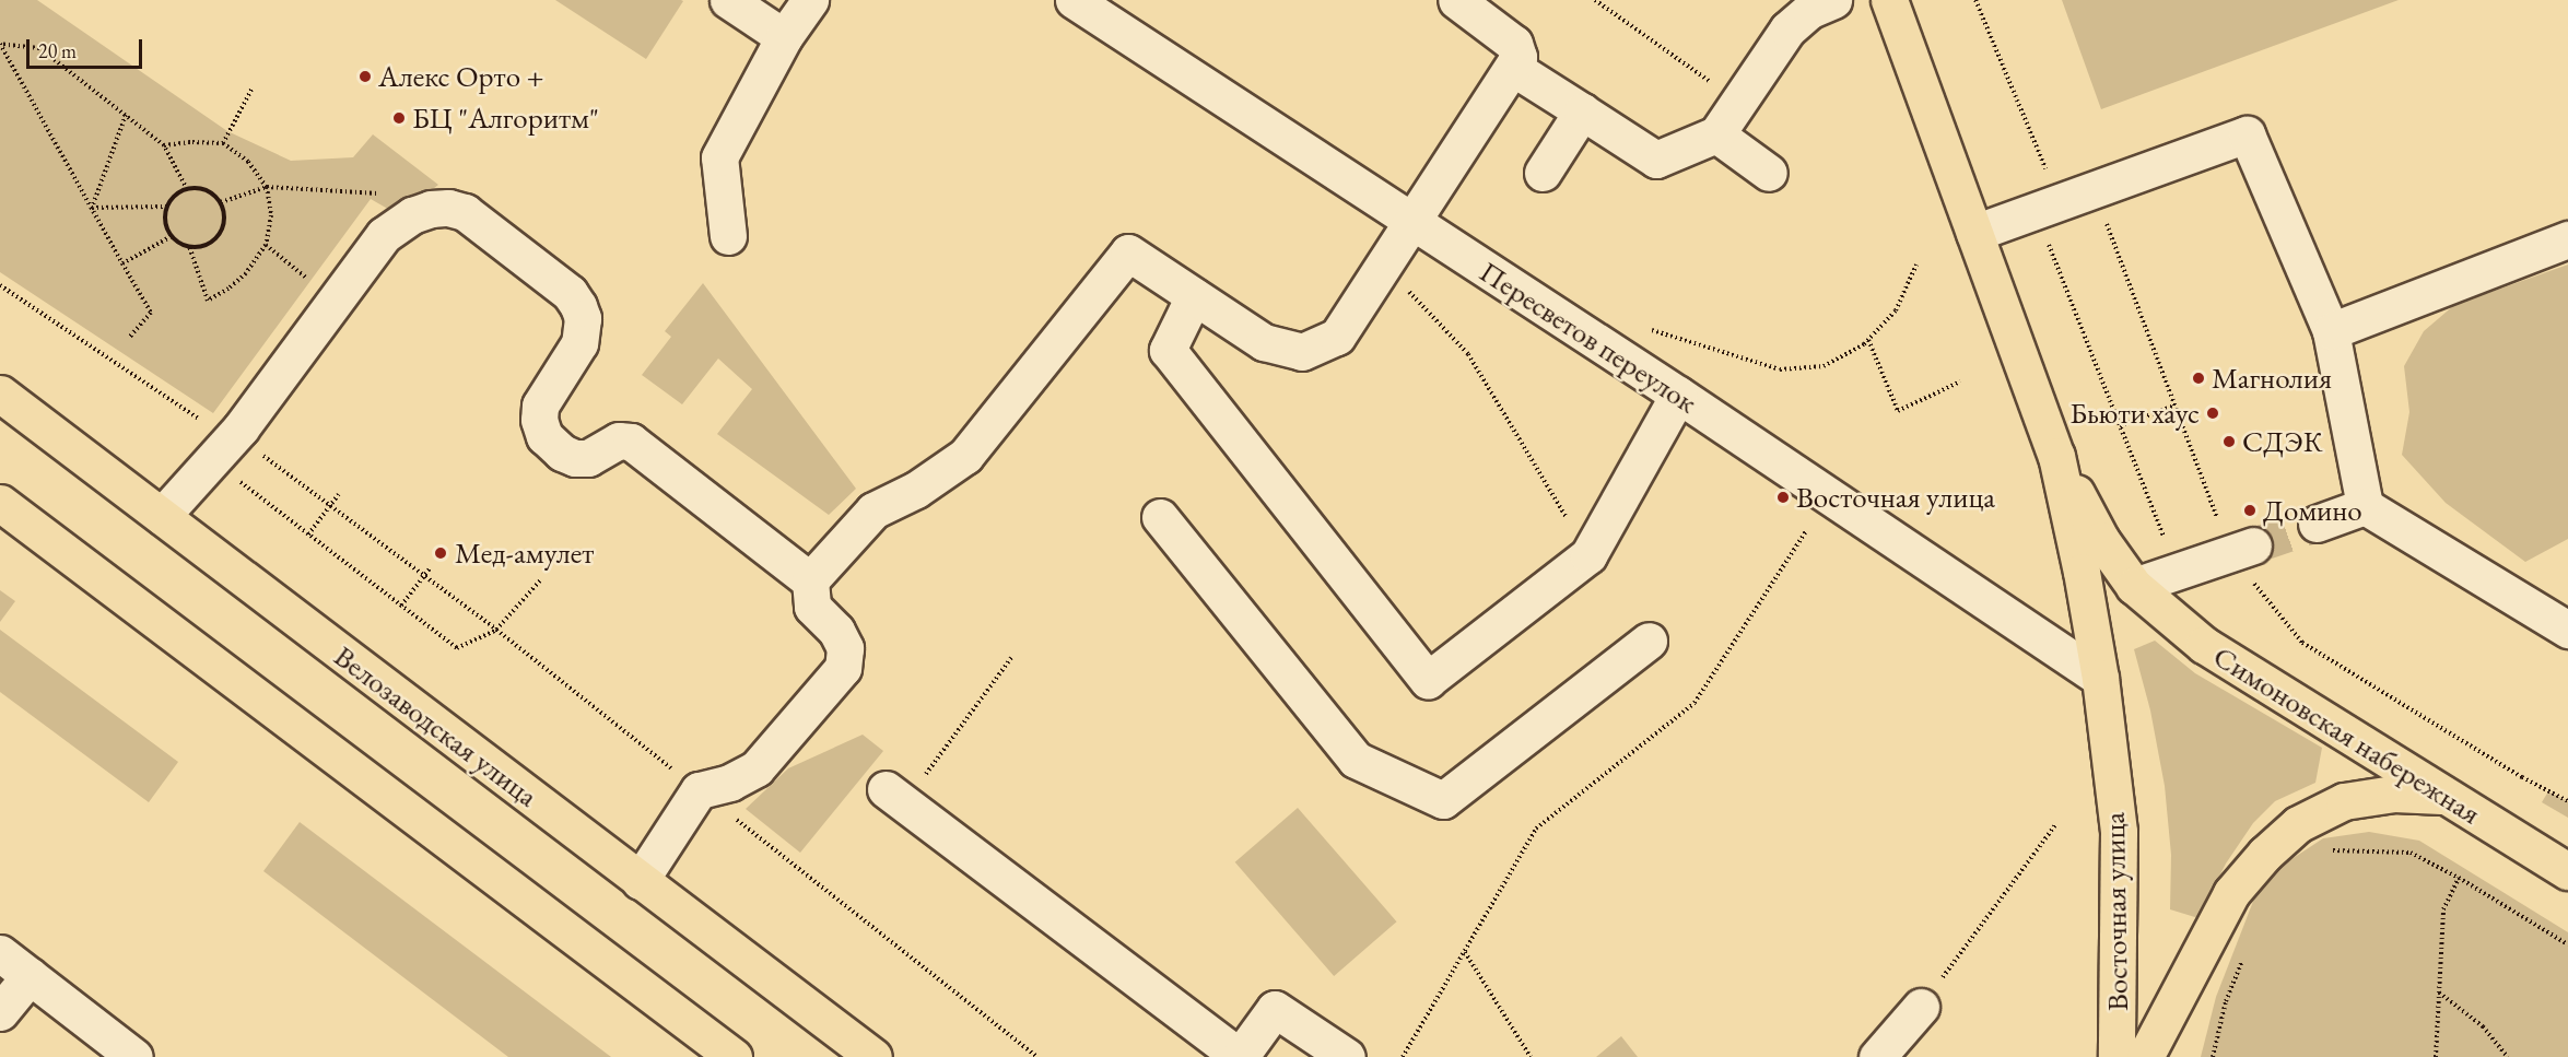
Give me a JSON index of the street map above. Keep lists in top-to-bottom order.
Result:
{
  "streets": {
    "main road": ["Велозаводская улица", "Симоновская набережная", "Восточная улица"],
    "street": ["Пересветов переулок"]
  },
  "crossings": [
    ["Пересветов переулок", "Восточная улица"],
    ["Симоновская набережная", "Восточная улица"]
  ],
  "places": [
    "Алекс Орто +",
    "БЦ \"Алгоритм\"",
    "Магнолия",
    "Бьюти хаус",
    "СДЭК",
    "Восточная улица",
    "Домино",
    "Мед-амулет"
  ],
  "scale_bar": "20 m"
}
